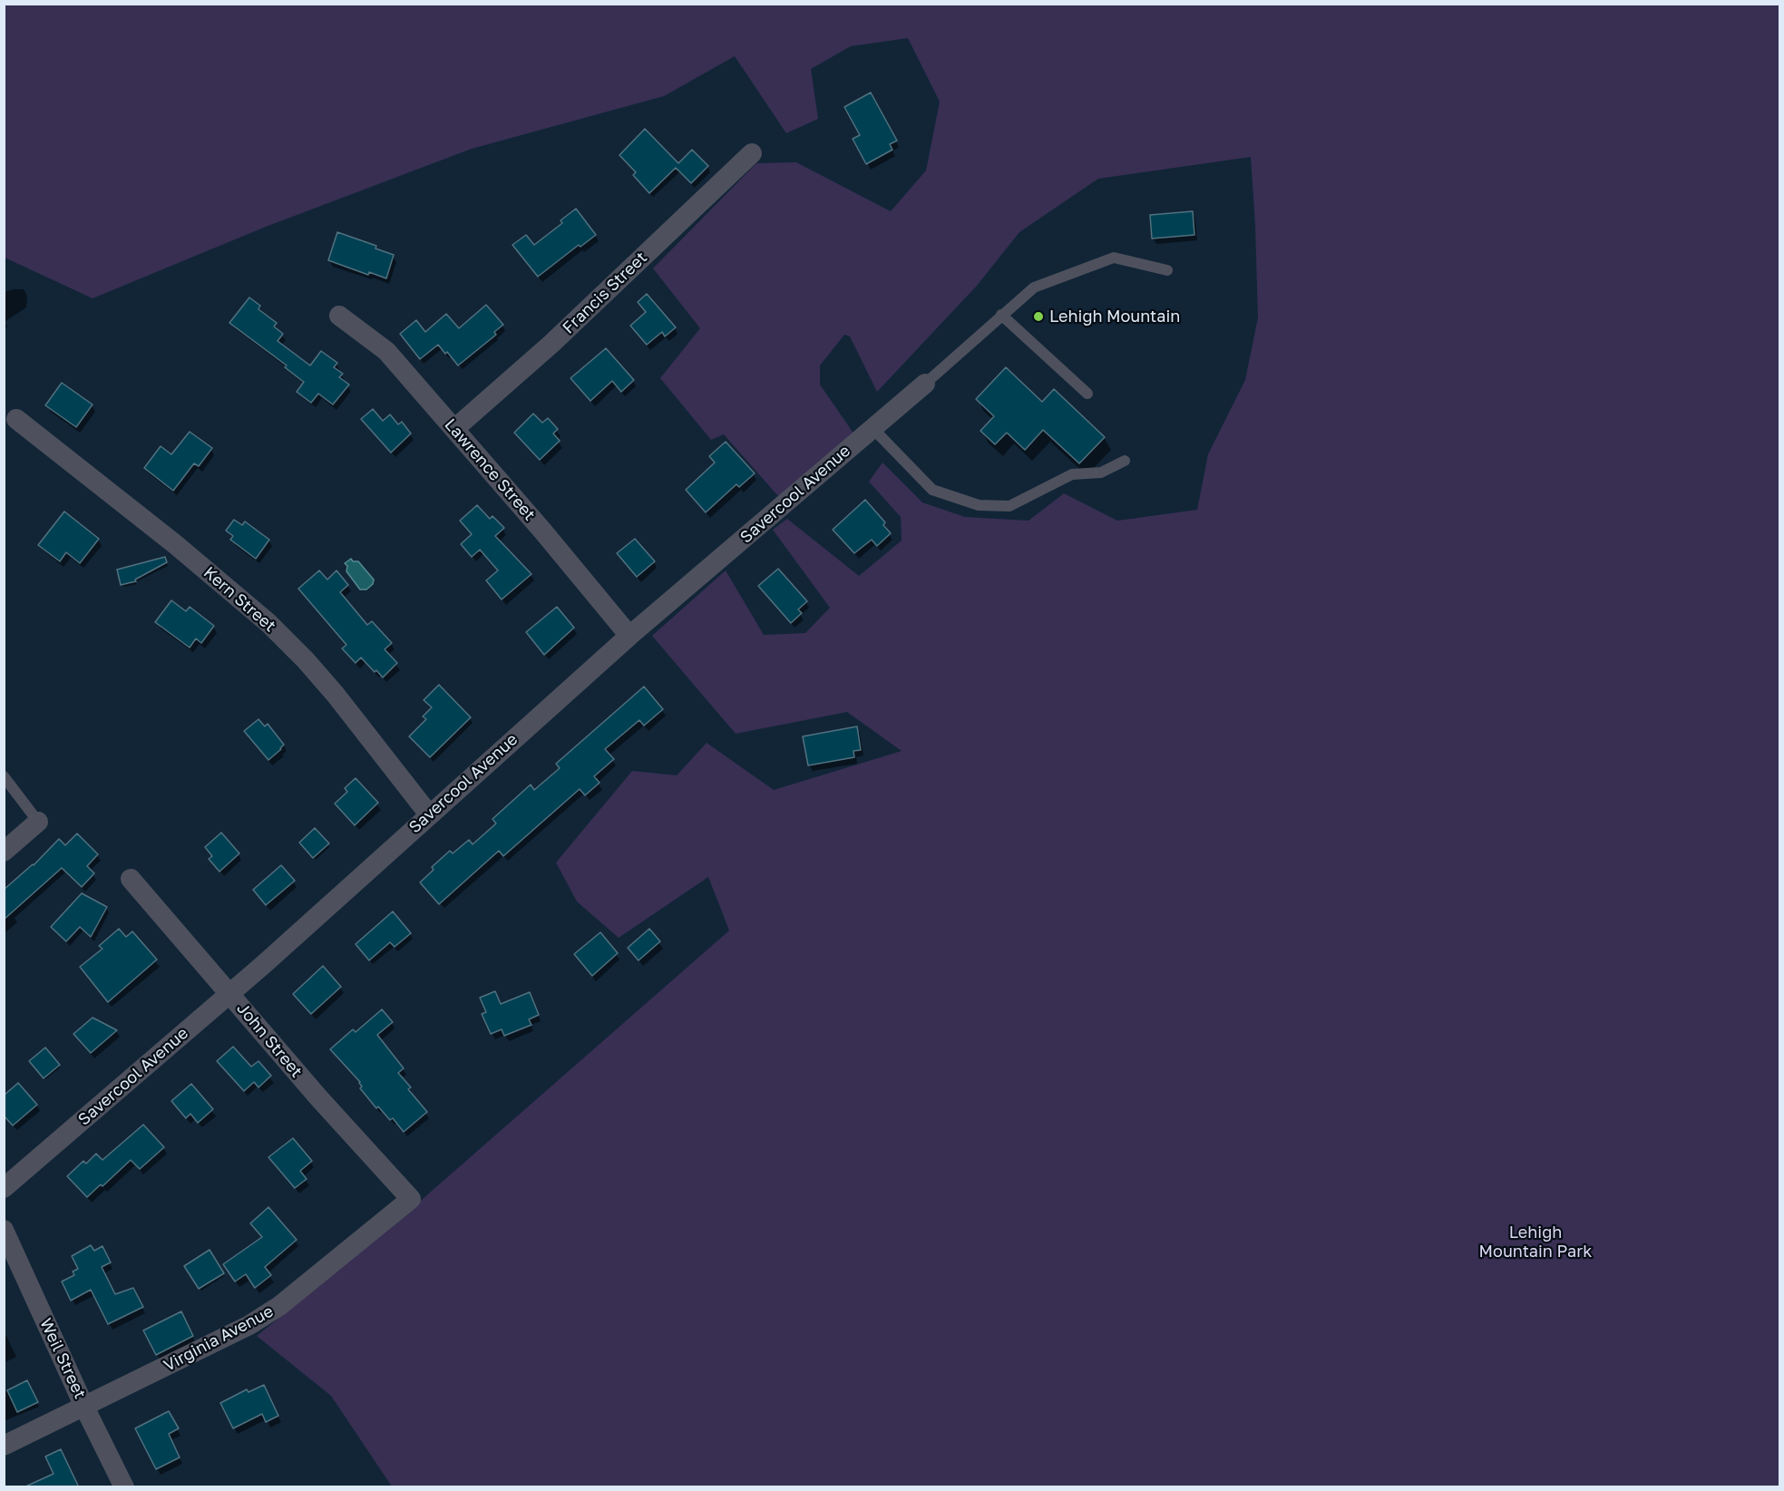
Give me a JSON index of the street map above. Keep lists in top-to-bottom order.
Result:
{
  "streets": {
    "street": [
      "Francis Street",
      "Lawrence Street",
      "Savercool Avenue",
      "Kern Street",
      "John Street",
      "Virginia Avenue",
      "Weil Street"
    ]
  },
  "crossings": [
    ["Francis Street", "Lawrence Street"],
    ["Lawrence Street", "Savercool Avenue"],
    ["Savercool Avenue", "Kern Street"],
    ["Savercool Avenue", "John Street"],
    ["John Street", "Virginia Avenue"],
    ["Virginia Avenue", "Weil Street"]
  ],
  "parks": ["Lehigh Mountain Park"],
  "places": ["Lehigh Mountain"]
}
